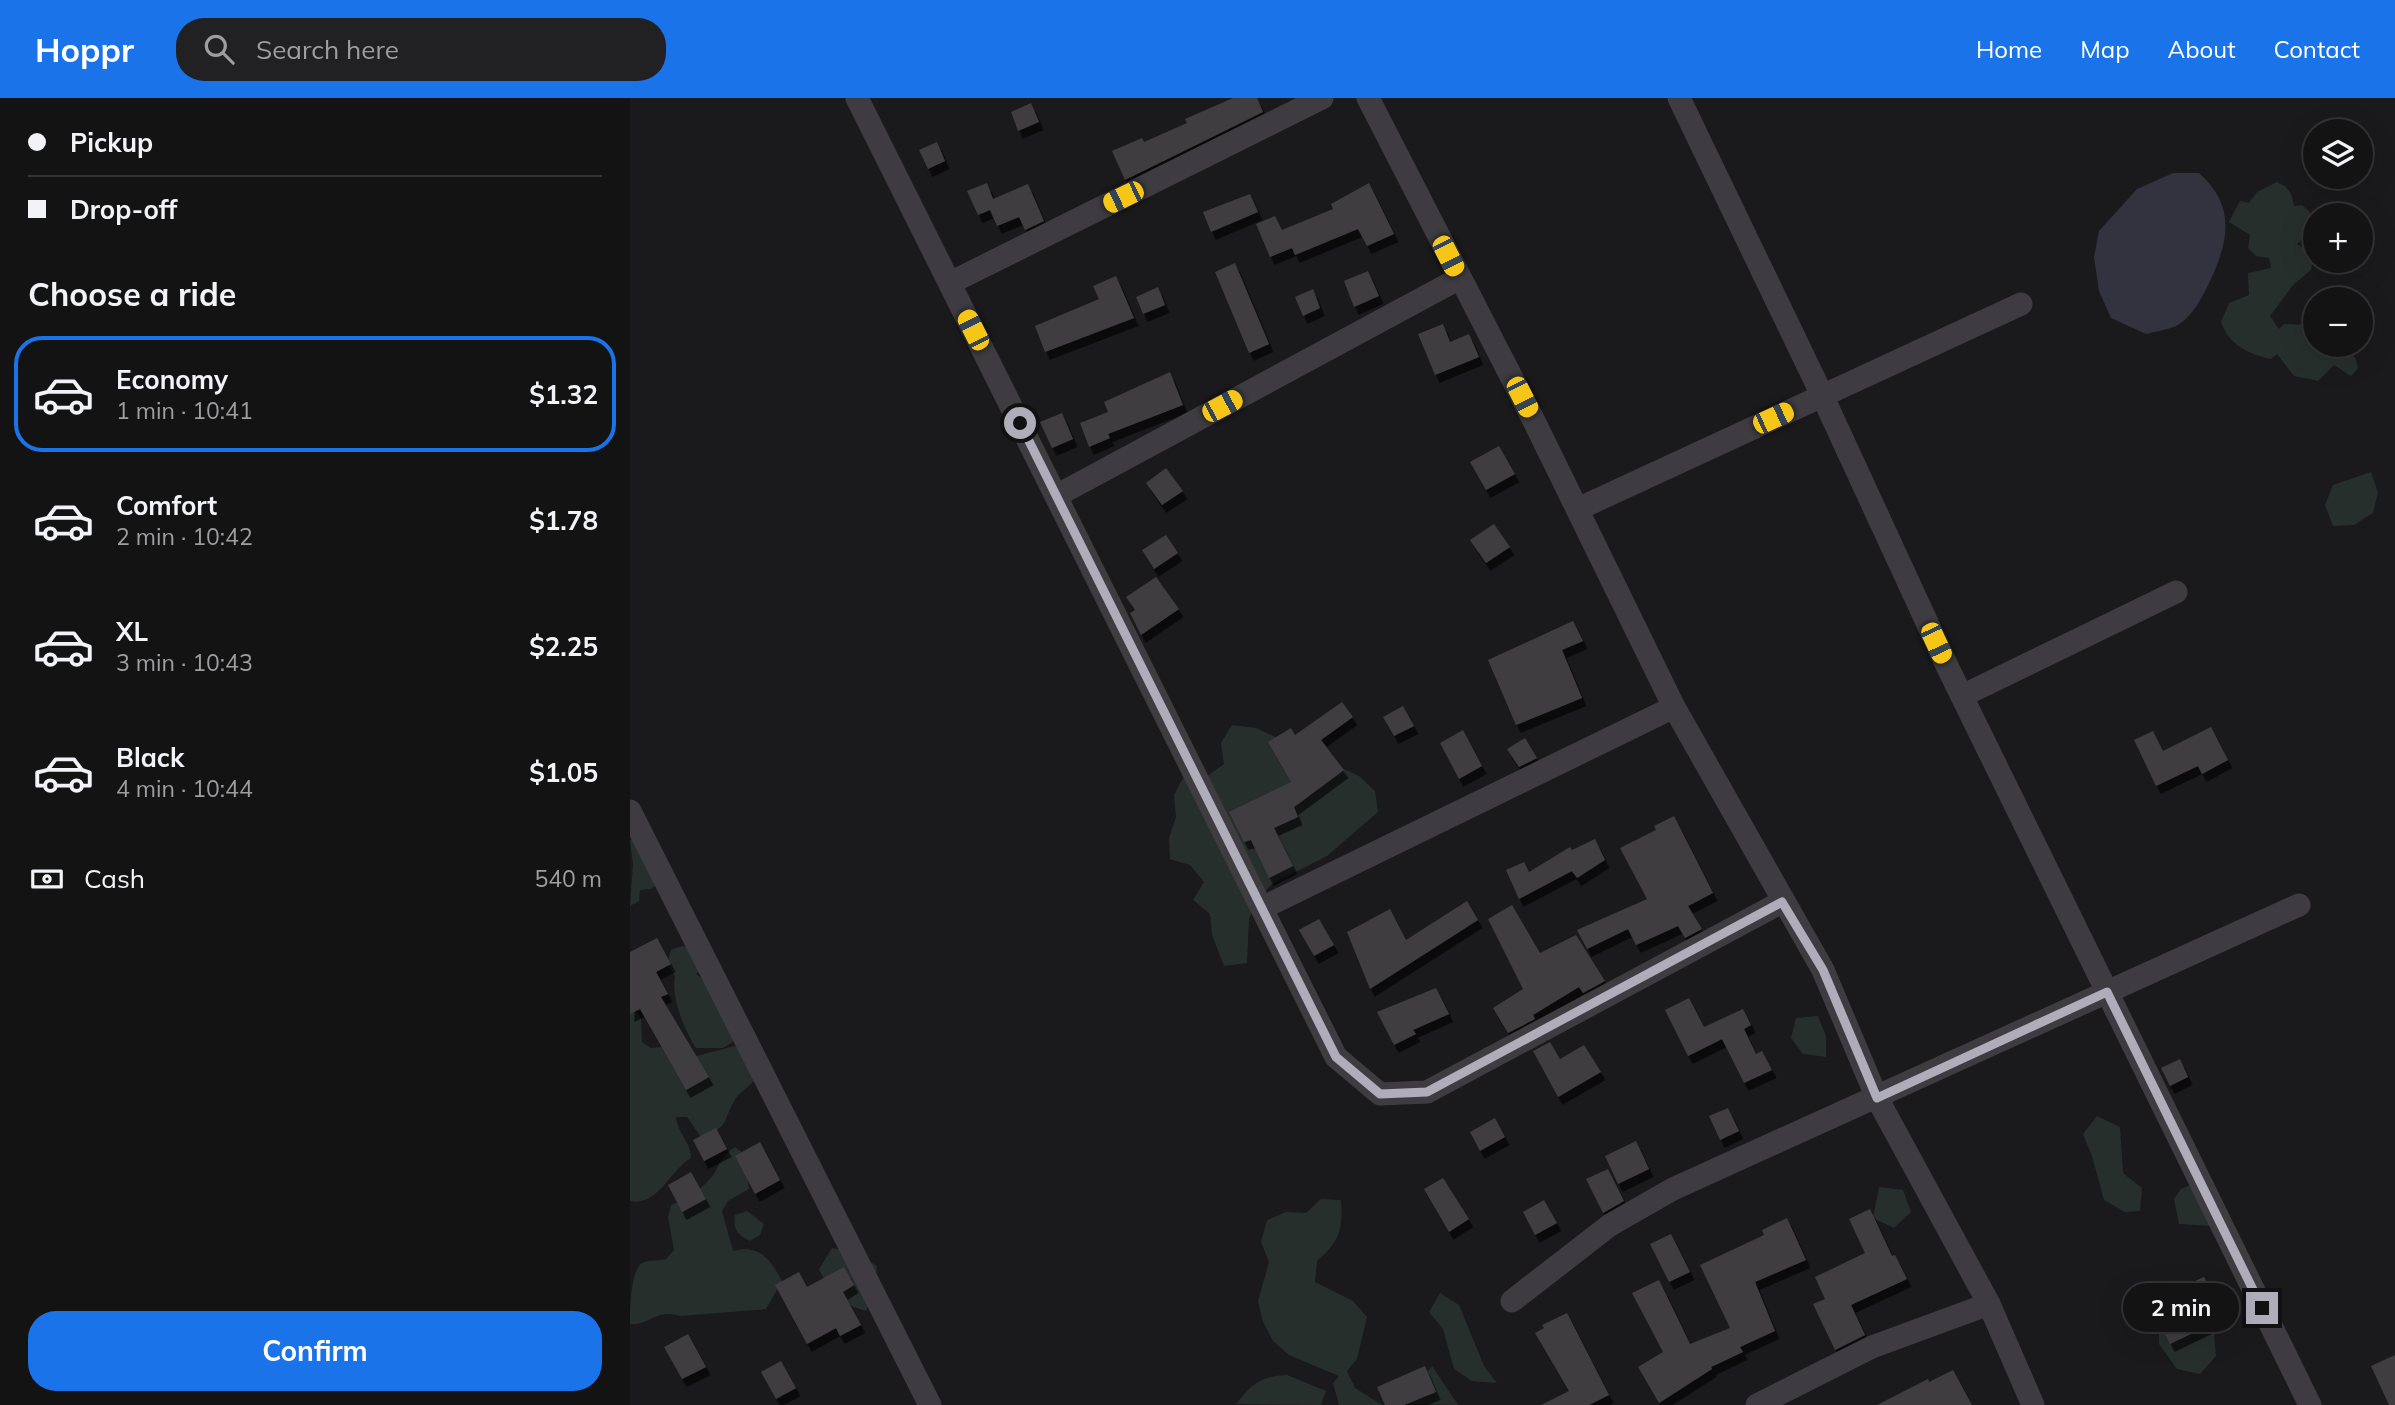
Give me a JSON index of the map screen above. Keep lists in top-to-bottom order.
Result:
{
  "page": {
    "header": "Hoppr",
    "search": "Search here",
    "nav": [
      "Home",
      "Map",
      "About",
      "Contact"
    ],
    "banner": ["Pickup", "Drop-off"],
    "map_buttons": ["+", "−"],
    "heading": "Choose a ride",
    "list": [
      {
        "name": "Economy",
        "note": "1 min · 10:41",
        "value": "$1.32"
      },
      {
        "name": "Comfort",
        "note": "2 min · 10:42",
        "value": "$1.78"
      },
      {
        "name": "XL",
        "note": "3 min · 10:43",
        "value": "$2.25"
      },
      {
        "name": "Black",
        "note": "4 min · 10:44",
        "value": "$1.05"
      }
    ],
    "pay": ["Cash", "540 m"],
    "bubble": "2 min",
    "buttons": "Confirm"
  }
}
